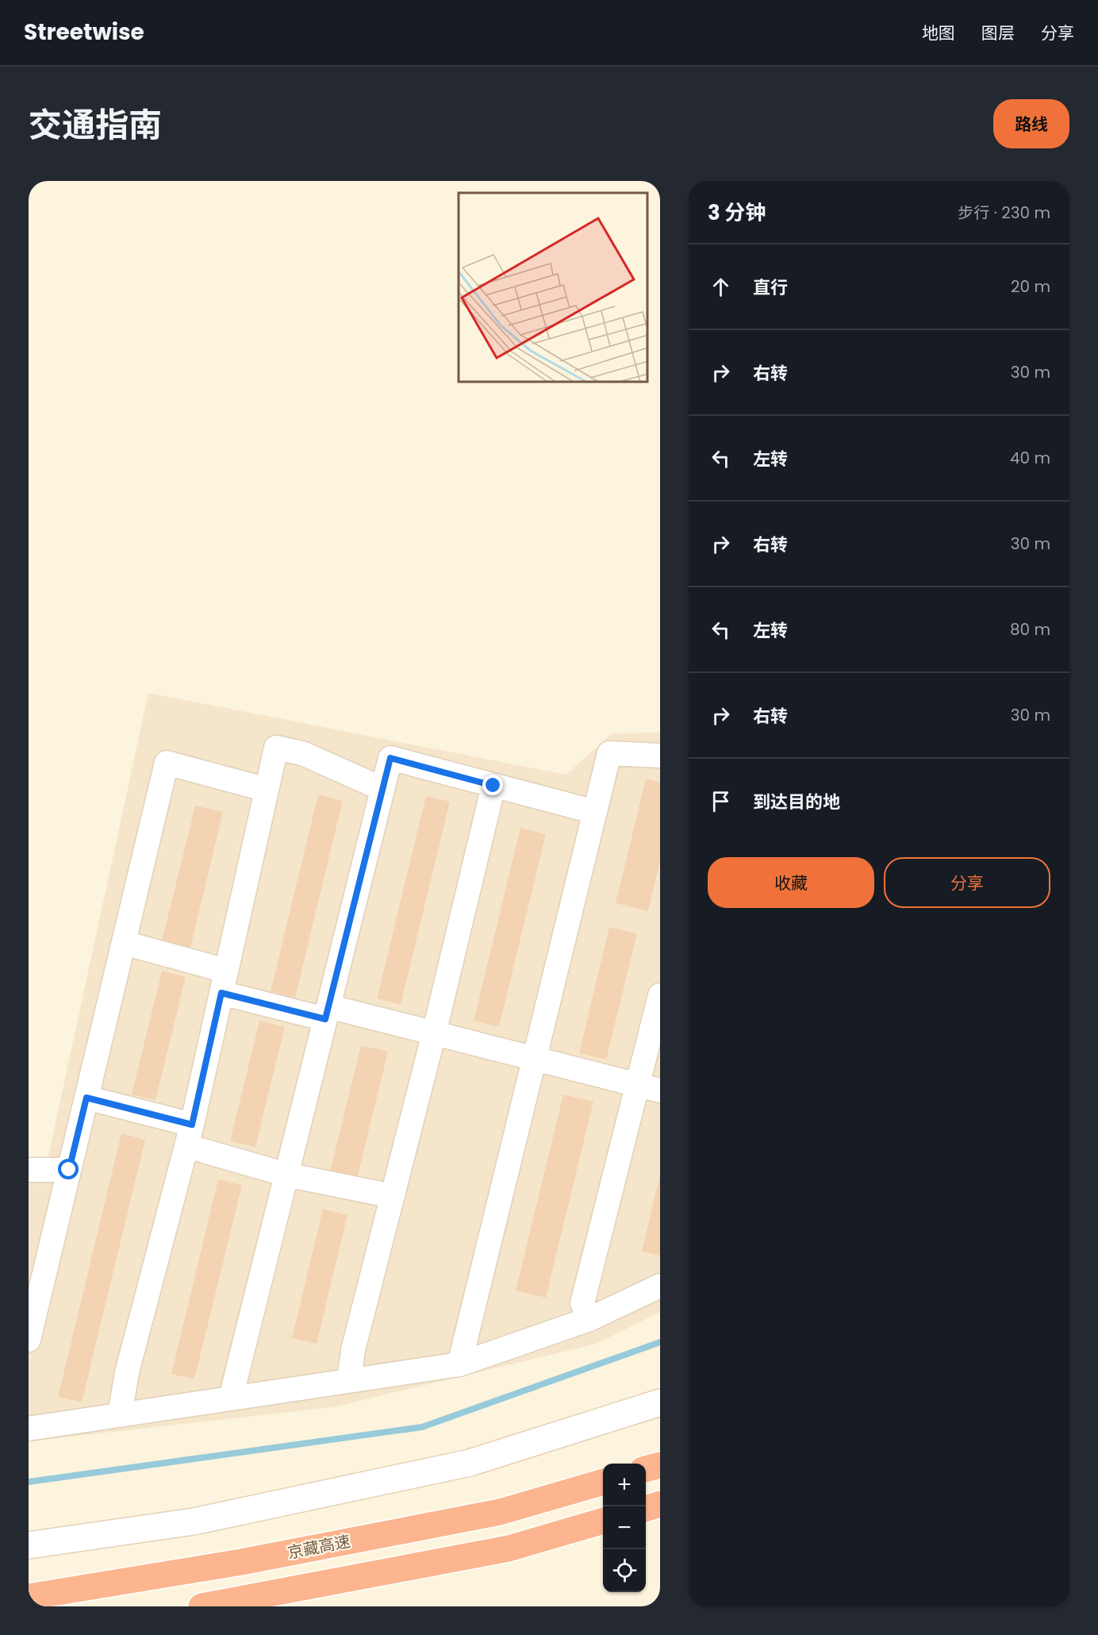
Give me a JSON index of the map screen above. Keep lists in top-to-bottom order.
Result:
{
  "streets": {
    "highway": ["京藏高速"]
  },
  "page": {
    "header": "Streetwise",
    "nav": ["地图", "图层", "分享"],
    "title": "交通指南",
    "buttons": [
      "路线",
      ["收藏", "分享"]
    ],
    "heading": ["3 分钟", "步行 · 230 m"],
    "list": [
      ["直行", "20 m"],
      ["右转", "30 m"],
      ["左转", "40 m"],
      ["右转", "30 m"],
      ["左转", "80 m"],
      ["右转", "30 m"],
      "到达目的地"
    ],
    "map_buttons": ["+", "−"]
  }
}
